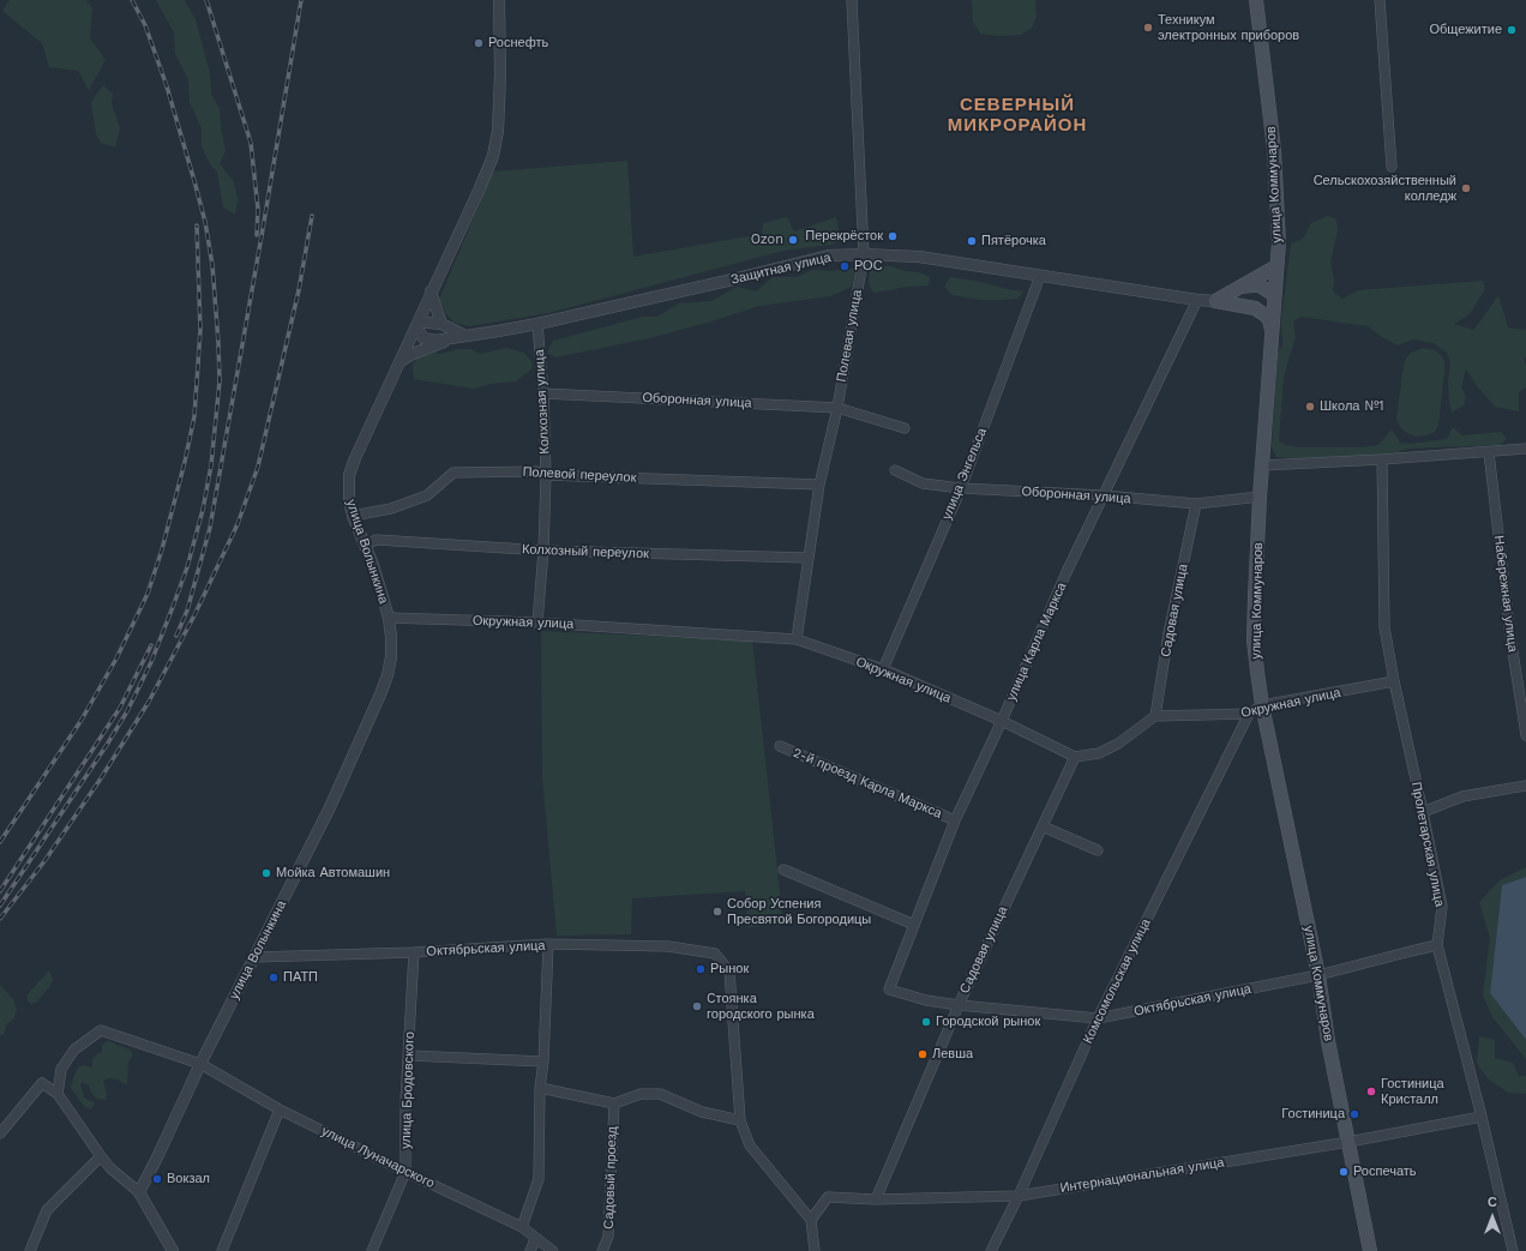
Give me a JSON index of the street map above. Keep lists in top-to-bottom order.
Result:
{
  "streets": {
    "main road": ["улица Коммунаров"],
    "street": [
      "Защитная улица",
      "Полевая улица",
      "Оборонная улица",
      "Колхозная улица",
      "улица Энгельса",
      "Полевой переулок",
      "улица Волынкина",
      "Колхозный переулок",
      "Набережная улица",
      "Садовая улица",
      "Окружная улица",
      "улица Карла Маркса",
      "2-й проезд Карла Маркса",
      "Пролетарская улица",
      "Октябрьская улица",
      "Комсомольская улица",
      "улица Бродовского",
      "улица Луначарского",
      "Интернациональная улица",
      "Садовый проезд"
    ]
  },
  "crossings": [
    ["улица Коммунаров", "Оборонная улица"],
    ["улица Коммунаров", "Окружная улица"],
    ["улица Коммунаров", "Октябрьская улица"],
    ["улица Коммунаров", "Интернациональная улица"],
    ["Защитная улица", "Полевая улица"],
    ["Защитная улица", "Колхозная улица"],
    ["Защитная улица", "улица Энгельса"],
    ["Защитная улица", "улица Карла Маркса"],
    ["Полевая улица", "Оборонная улица"],
    ["Полевая улица", "Полевой переулок"],
    ["Полевая улица", "Колхозный переулок"],
    ["Полевая улица", "Окружная улица"],
    ["Оборонная улица", "Колхозная улица"],
    ["Оборонная улица", "улица Энгельса"],
    ["Оборонная улица", "Садовая улица"],
    ["Оборонная улица", "улица Карла Маркса"],
    ["Колхозная улица", "Полевой переулок"],
    ["Колхозная улица", "Колхозный переулок"],
    ["Колхозная улица", "Окружная улица"],
    ["улица Энгельса", "Окружная улица"],
    ["Полевой переулок", "улица Волынкина"],
    ["улица Волынкина", "Колхозный переулок"],
    ["улица Волынкина", "Окружная улица"],
    ["улица Волынкина", "Октябрьская улица"],
    ["улица Волынкина", "улица Луначарского"],
    ["Садовая улица", "Окружная улица"],
    ["Садовая улица", "Октябрьская улица"],
    ["Садовая улица", "Интернациональная улица"],
    ["Окружная улица", "улица Карла Маркса"],
    ["Окружная улица", "Пролетарская улица"],
    ["Окружная улица", "Комсомольская улица"],
    ["улица Карла Маркса", "2-й проезд Карла Маркса"],
    ["улица Карла Маркса", "Октябрьская улица"],
    ["Пролетарская улица", "Октябрьская улица"],
    ["Пролетарская улица", "Интернациональная улица"],
    ["Октябрьская улица", "Комсомольская улица"],
    ["Октябрьская улица", "улица Бродовского"],
    ["Комсомольская улица", "Интернациональная улица"],
    ["улица Бродовского", "улица Луначарского"]
  ],
  "districts": ["СЕВЕРНЫЙ МИКРОРАЙОН"],
  "places": [
    "Техникум электронных приборов",
    "Общежитие",
    "Роснефть",
    "Сельскохозяйственный колледж",
    "Перекрёсток",
    "Ozon",
    "Пятёрочка",
    "РОС",
    "Школа №1",
    "Мойка Автомашин",
    "Собор Успения Пресвятой Богородицы",
    "Рынок",
    "ПАТП",
    "Cтоянка городского рынка",
    "Городской рынок",
    "Левша",
    "Гостиница Кристалл",
    "Гостиница",
    "Роспечать",
    "Вокзал"
  ],
  "north": "top"
}
